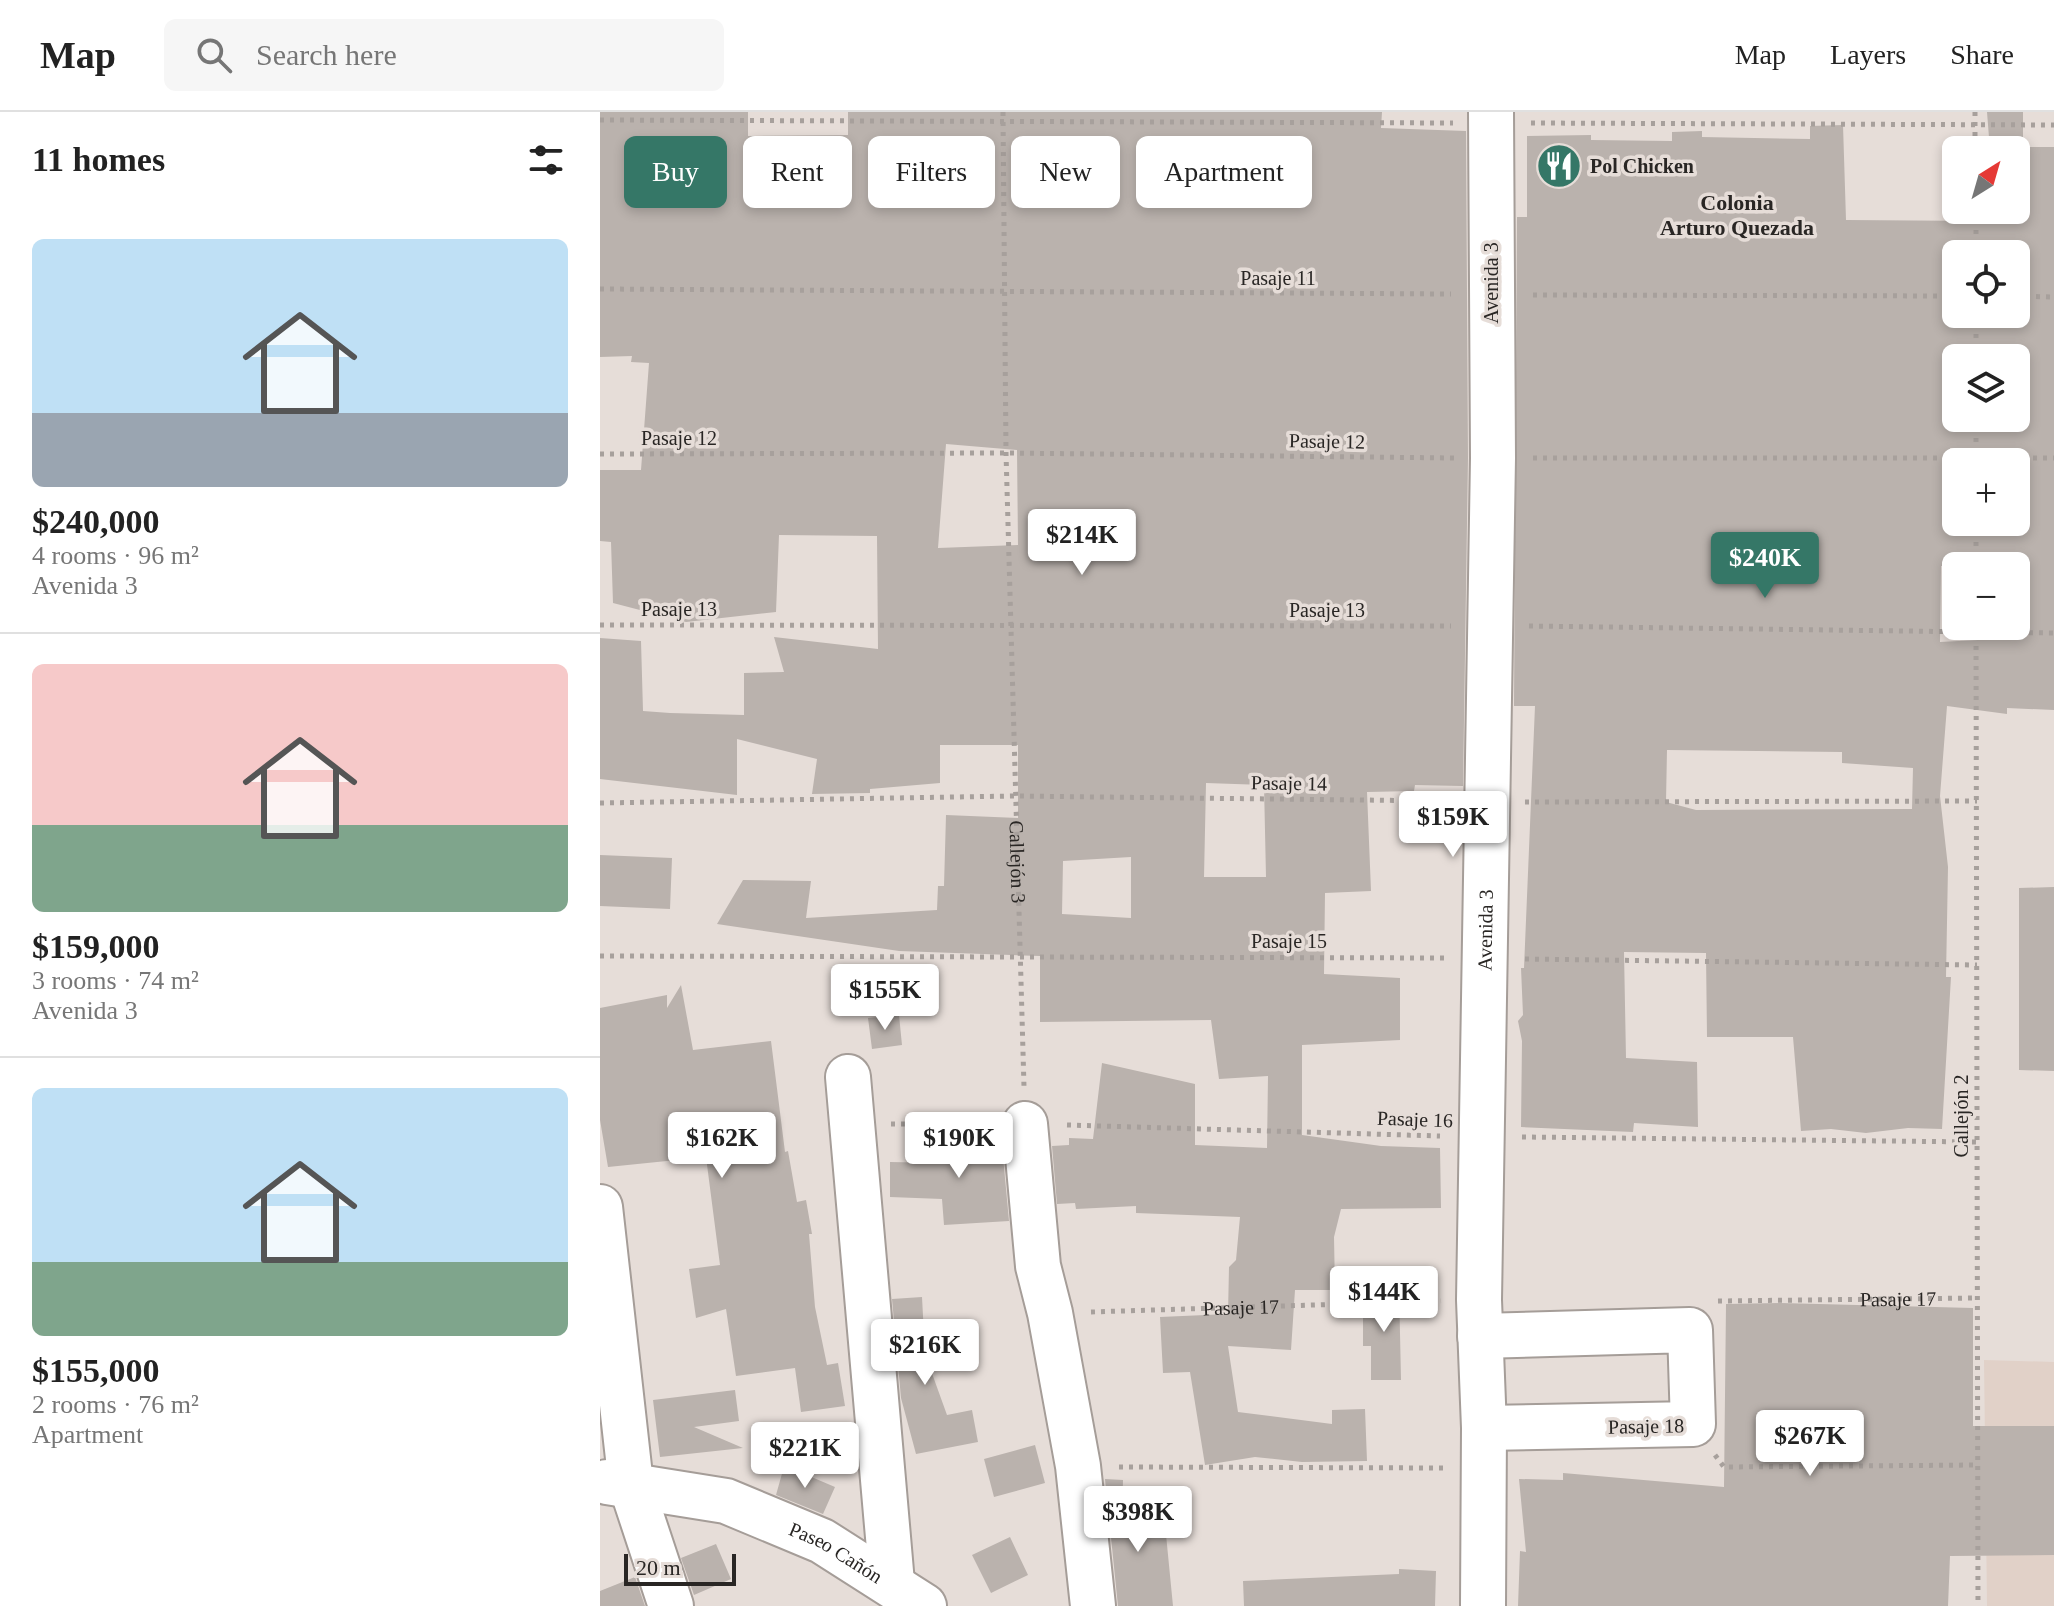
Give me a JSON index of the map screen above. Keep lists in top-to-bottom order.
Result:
{
  "streets": {
    "street": ["Avenida 3", "Pasaje 18", "Paseo Cañón"],
    "path": [
      "Pasaje 11",
      "Pasaje 12",
      "Pasaje 13",
      "Pasaje 14",
      "Callejón 3",
      "Pasaje 15",
      "Callejón 2",
      "Pasaje 16",
      "Pasaje 17"
    ]
  },
  "crossings": [
    ["Pasaje 11", "Avenida 3"],
    ["Pasaje 11", "Callejón 3"],
    ["Avenida 3", "Pasaje 12"],
    ["Avenida 3", "Pasaje 13"],
    ["Avenida 3", "Pasaje 14"],
    ["Avenida 3", "Pasaje 15"],
    ["Avenida 3", "Pasaje 16"],
    ["Avenida 3", "Pasaje 17"],
    ["Avenida 3", "Pasaje 18"],
    ["Pasaje 12", "Callejón 3"],
    ["Pasaje 13", "Callejón 3"],
    ["Pasaje 14", "Callejón 3"],
    ["Pasaje 14", "Callejón 2"],
    ["Callejón 3", "Pasaje 15"],
    ["Callejón 3", "Pasaje 16"],
    ["Pasaje 15", "Callejón 2"],
    ["Callejón 2", "Pasaje 16"],
    ["Callejón 2", "Pasaje 17"],
    ["Callejón 2", "Pasaje 18"]
  ],
  "districts": ["Colonia Arturo Quezada"],
  "places": {
    "restaurant": ["Pol Chicken"]
  },
  "scale_bar": "20 m",
  "north": "top right",
  "page": {
    "header": "Map",
    "search": "Search here",
    "nav": ["Map", "Layers", "Share"],
    "heading": "11 homes",
    "map_buttons": ["+", "−"],
    "chip": [
      "Buy",
      "Rent",
      "Filters",
      "New",
      "Apartment"
    ],
    "list": [
      {
        "name": "$240,000",
        "note": "4 rooms · 96 m² · Avenida 3"
      },
      {
        "name": "$159,000",
        "note": "3 rooms · 74 m² · Avenida 3"
      },
      {
        "name": "$155,000",
        "note": "2 rooms · 76 m² · Apartment"
      }
    ],
    "price": [
      "$214K",
      "$240K",
      "$159K",
      "$155K",
      "$162K",
      "$190K",
      "$144K",
      "$216K",
      "$267K",
      "$221K",
      "$398K"
    ],
    "scale": "20 m"
  }
}
